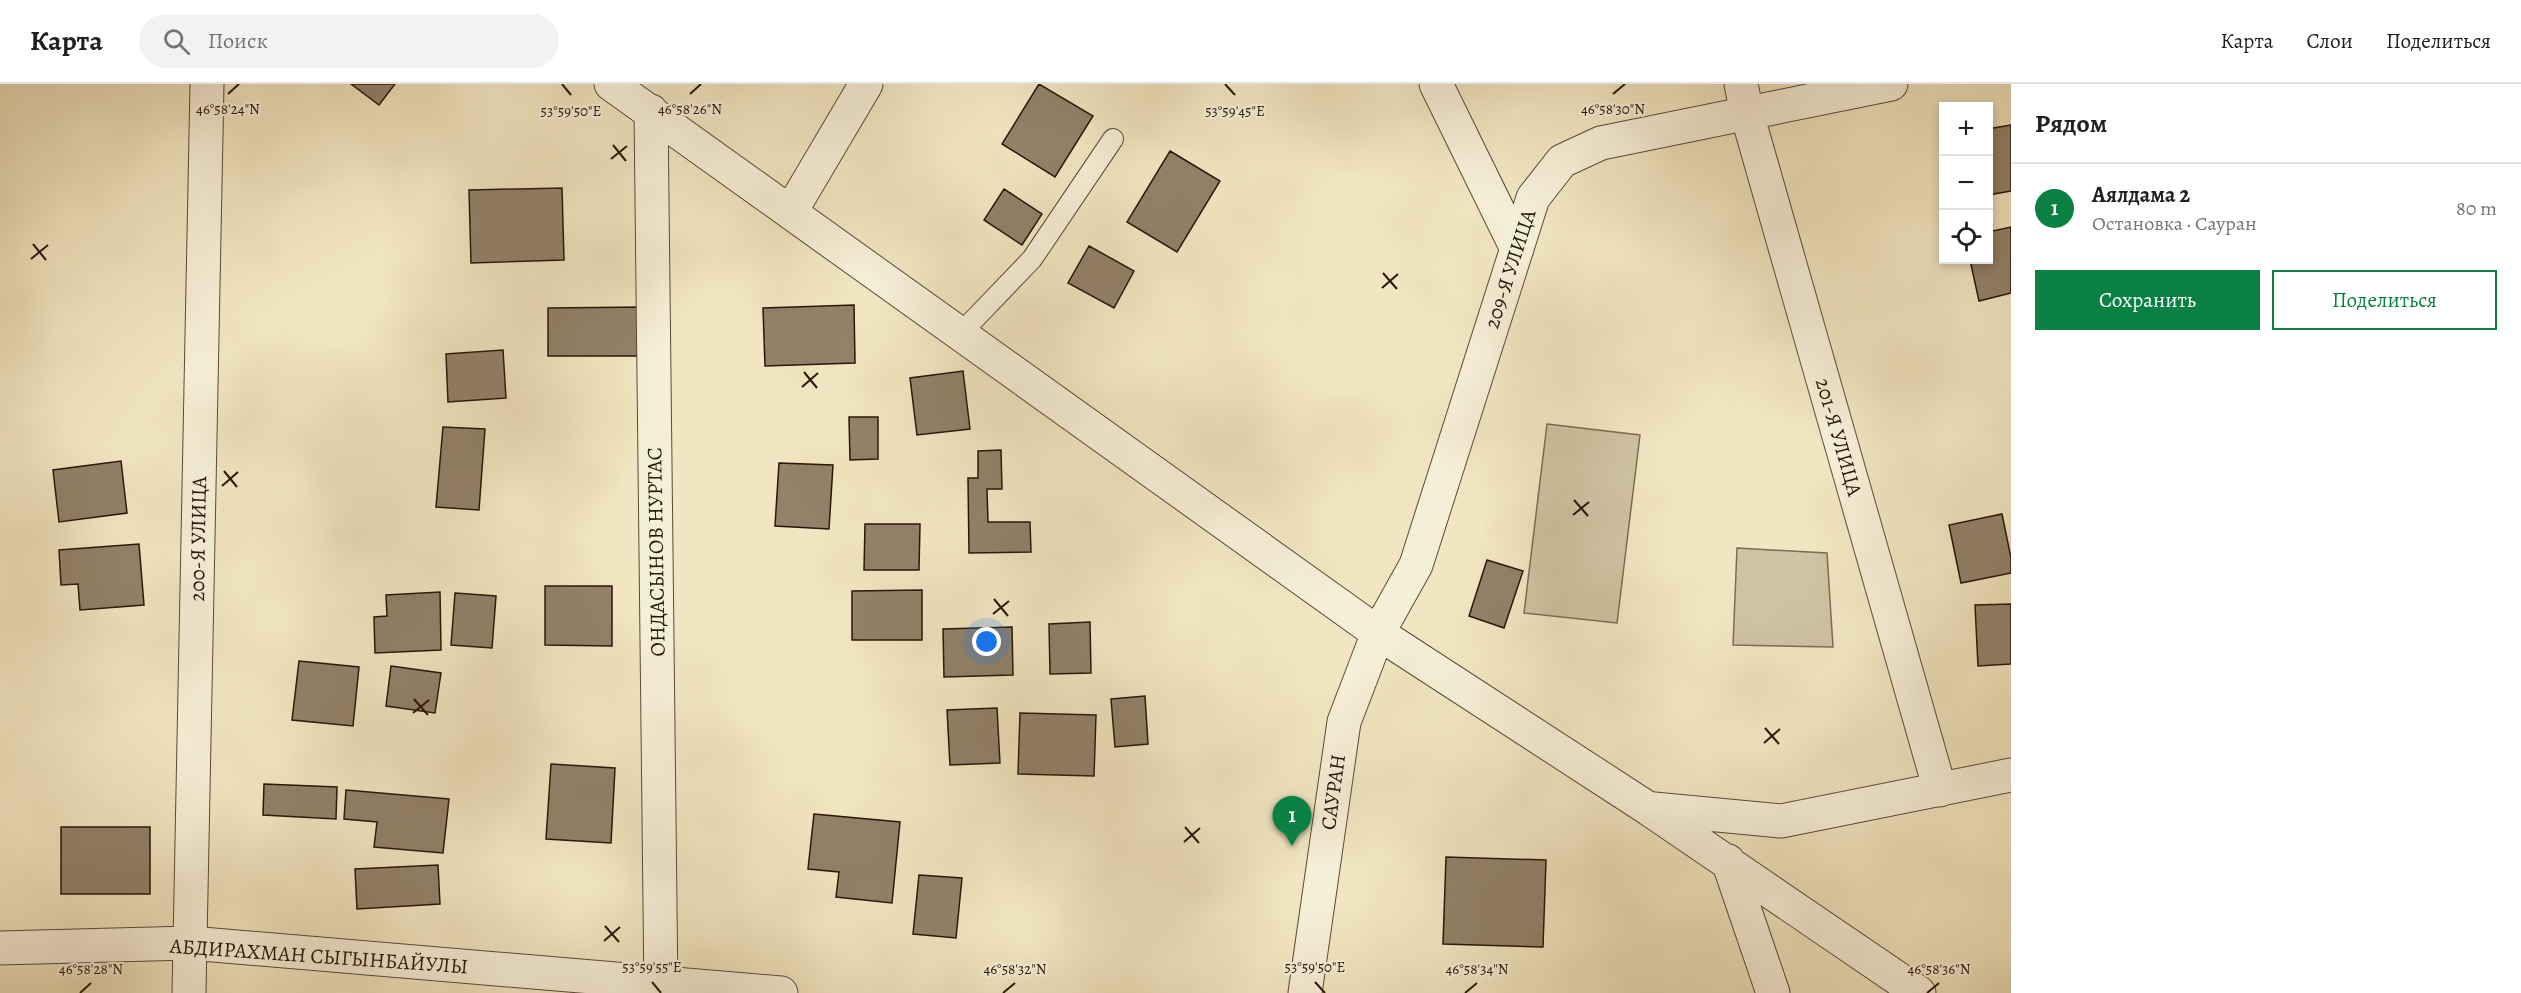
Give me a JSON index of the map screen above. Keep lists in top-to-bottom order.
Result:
{
  "streets": {
    "street": [
      "209-Я УЛИЦА",
      "201-Я УЛИЦА",
      "200-Я УЛИЦА",
      "ОНДАСЫНОВ НУРТАС",
      "САУРАН",
      "АБДИРАХМАН СЫГЫНБАЙУЛЫ"
    ]
  },
  "crossings": [
    ["209-Я УЛИЦА", "201-Я УЛИЦА"],
    ["209-Я УЛИЦА", "САУРАН"],
    ["200-Я УЛИЦА", "АБДИРАХМАН СЫГЫНБАЙУЛЫ"],
    ["ОНДАСЫНОВ НУРТАС", "АБДИРАХМАН СЫГЫНБАЙУЛЫ"]
  ],
  "page": {
    "header": "Карта",
    "search": "Поиск",
    "nav": ["Карта", "Слои", "Поделиться"],
    "heading": "Рядом",
    "map_buttons": ["+", "−"],
    "list": [
      {
        "mark": "1",
        "name": "Аялдама 2",
        "note": "Остановка · Сауран",
        "value": "80 m"
      }
    ],
    "buttons": ["Сохранить", "Поделиться"],
    "pins": "1"
  },
  "coordinates": [
    "46°58'24\"N",
    "46°58'26\"N",
    "46°58'30\"N",
    "53°59'50\"E",
    "53°59'45\"E",
    "53°59'55\"E",
    "46°58'28\"N",
    "46°58'32\"N",
    "46°58'34\"N",
    "46°58'36\"N"
  ]
}
